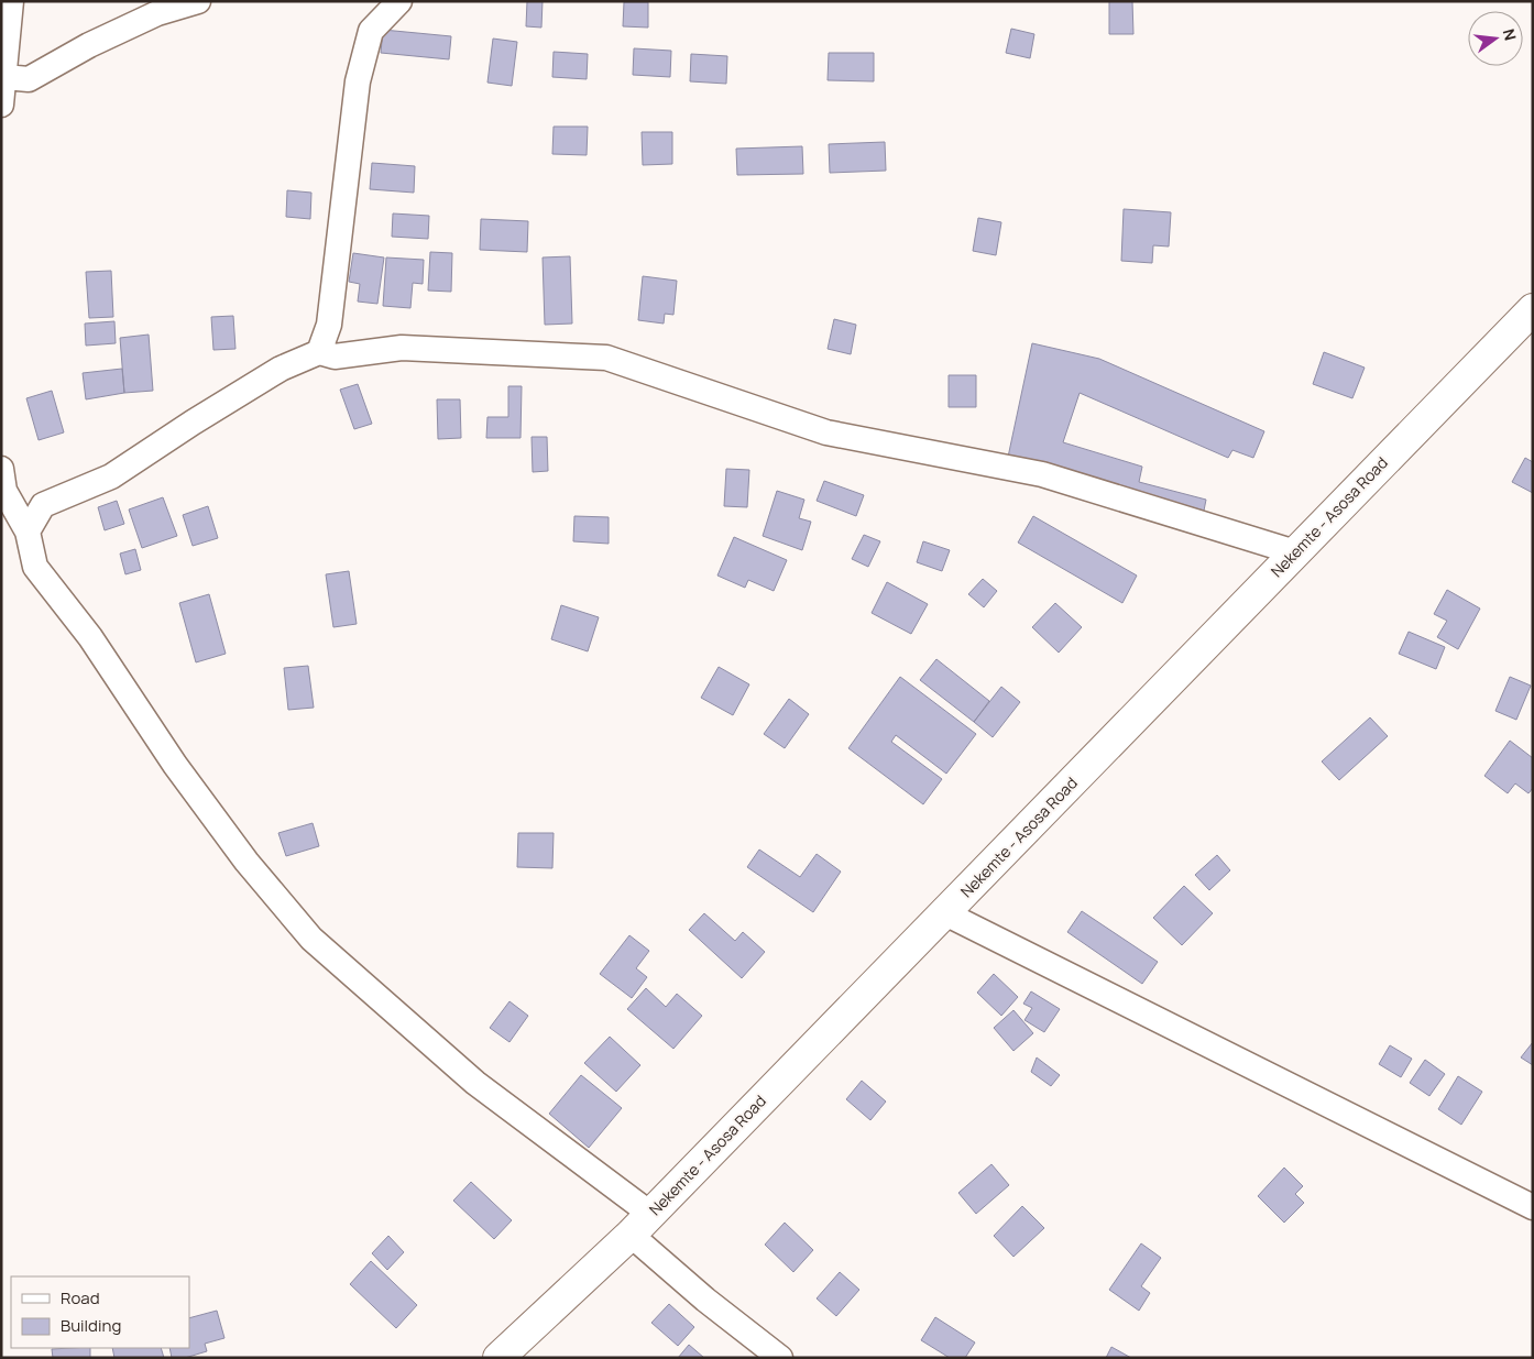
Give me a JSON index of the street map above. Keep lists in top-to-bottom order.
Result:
{
  "streets": {
    "highway": ["Nekemte - Asosa Road"]
  },
  "legend": ["Road", "Building"],
  "north": "right"
}
